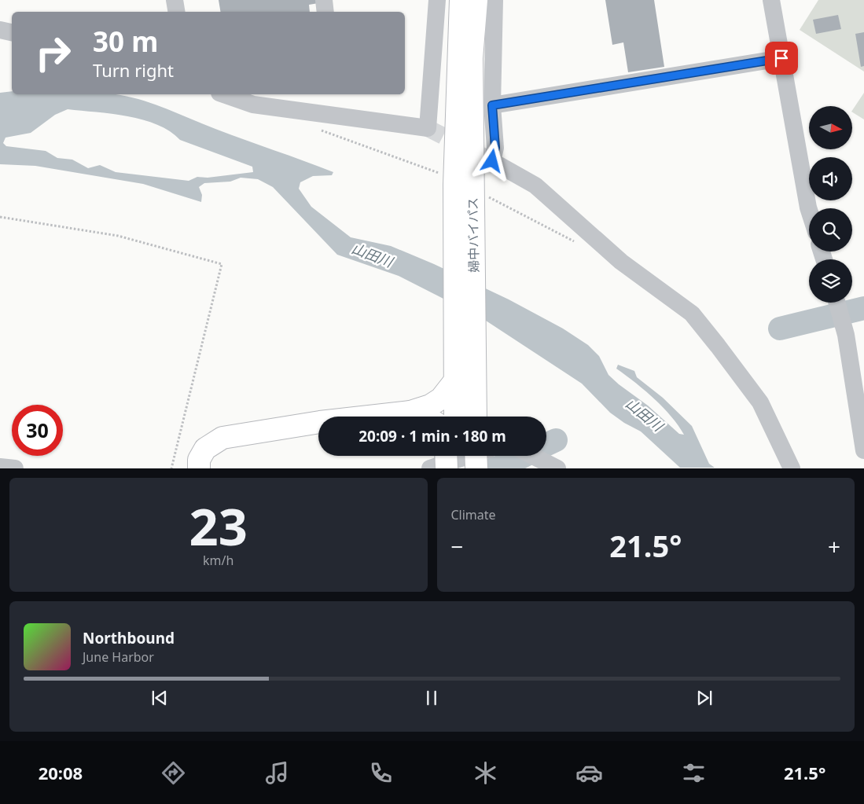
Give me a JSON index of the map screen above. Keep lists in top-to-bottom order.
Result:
{
  "streets": {
    "highway": ["婦中バイパス"]
  },
  "water": ["山田川"],
  "north": "right",
  "page": {
    "turn": ["30 m", "Turn right"],
    "limit": "30",
    "trip": "20:09 · 1 min · 180 m",
    "tile": [
      ["23", "km/h"],
      "Climate"
    ],
    "heat": ["−", "21.5°", "+"],
    "song": ["Northbound", "June Harbor"],
    "tabs": ["20:08", "21.5°"]
  }
}
